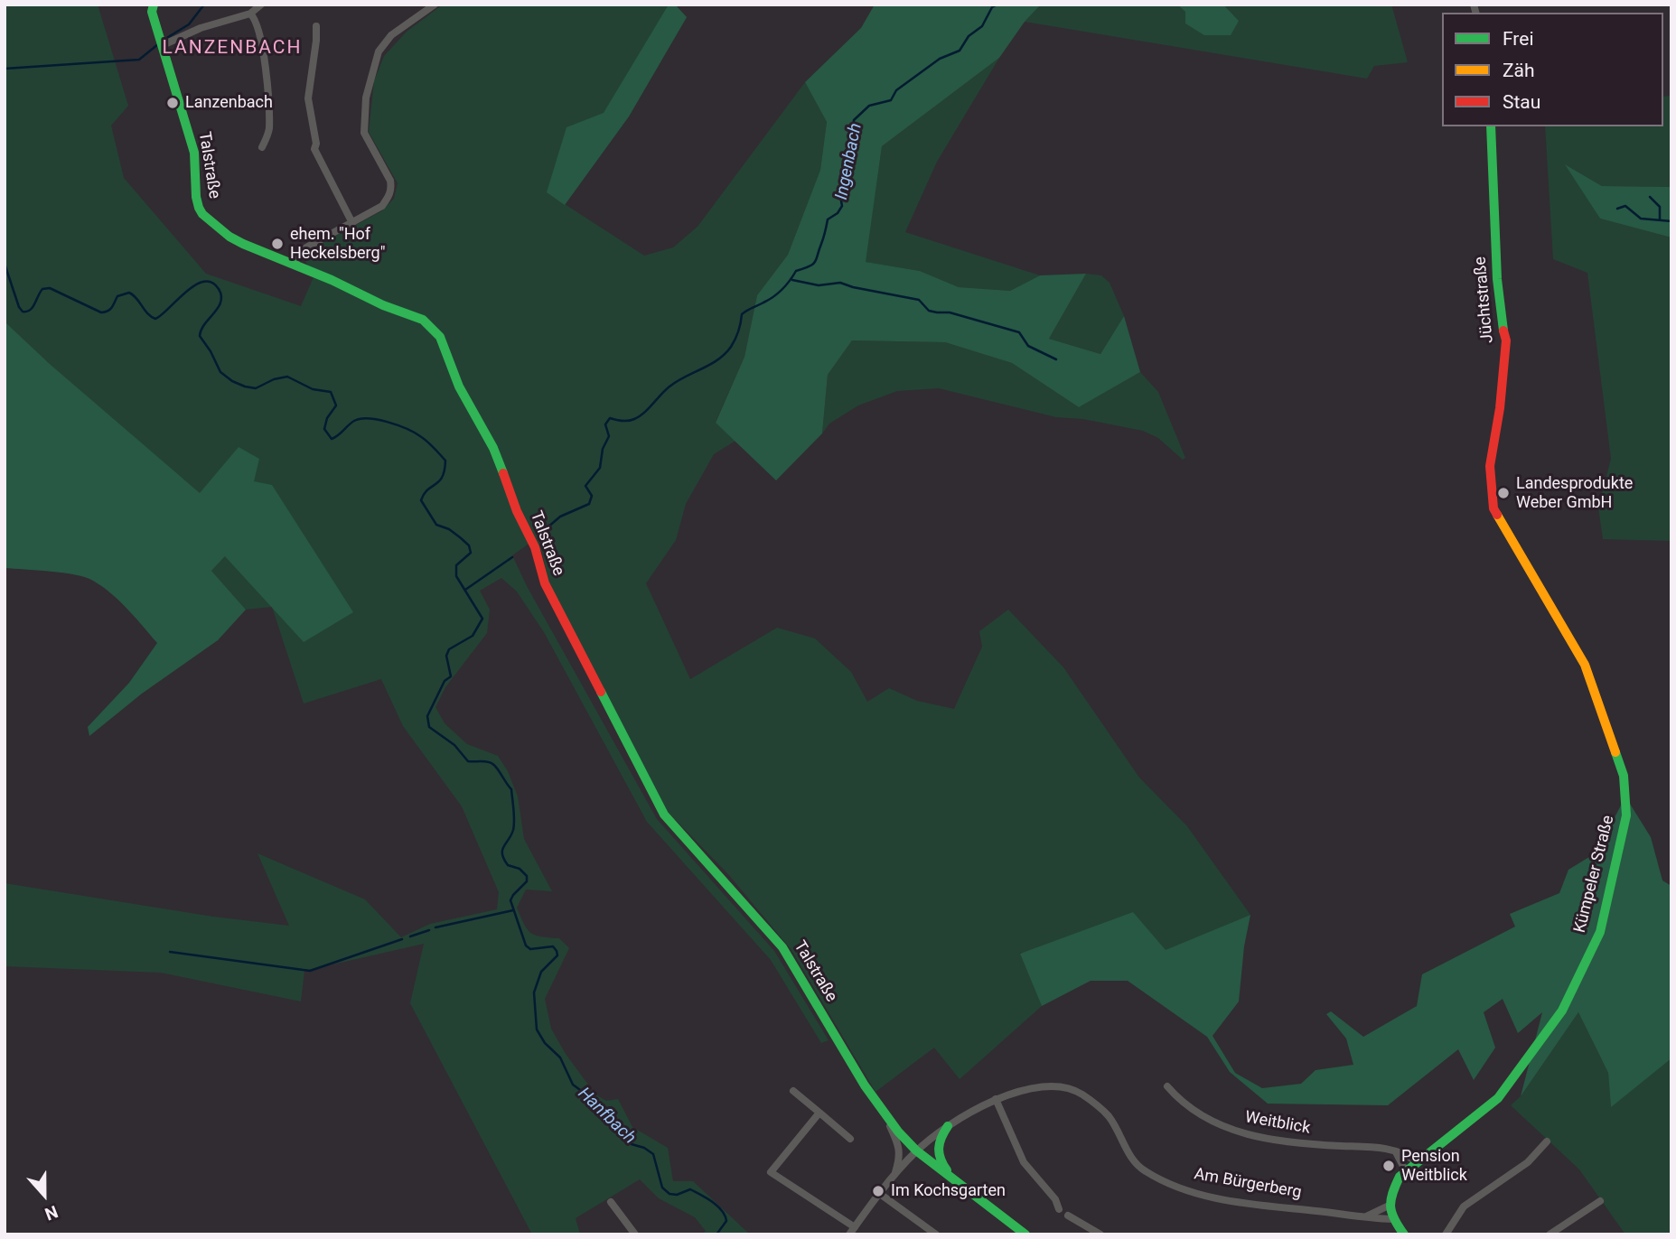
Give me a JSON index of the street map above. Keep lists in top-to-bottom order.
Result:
{
  "streets": {
    "main road": ["Talstraße", "Jüchtstraße", "Kümpeler Straße"],
    "street": ["Weitblick", "Am Bürgerberg"]
  },
  "crossings": [
    ["Talstraße", "Am Bürgerberg"],
    ["Jüchtstraße", "Kümpeler Straße"],
    ["Kümpeler Straße", "Weitblick"]
  ],
  "districts": ["LANZENBACH"],
  "water": ["Ingenbach", "Hanfbach"],
  "places": [
    "Lanzenbach",
    "ehem. \"Hof Heckelsberg\"",
    "Landesprodukte Weber GmbH",
    "Pension Weitblick",
    "Im Kochsgarten"
  ],
  "legend": ["Frei", "Zäh", "Stau"],
  "north": "bottom"
}
